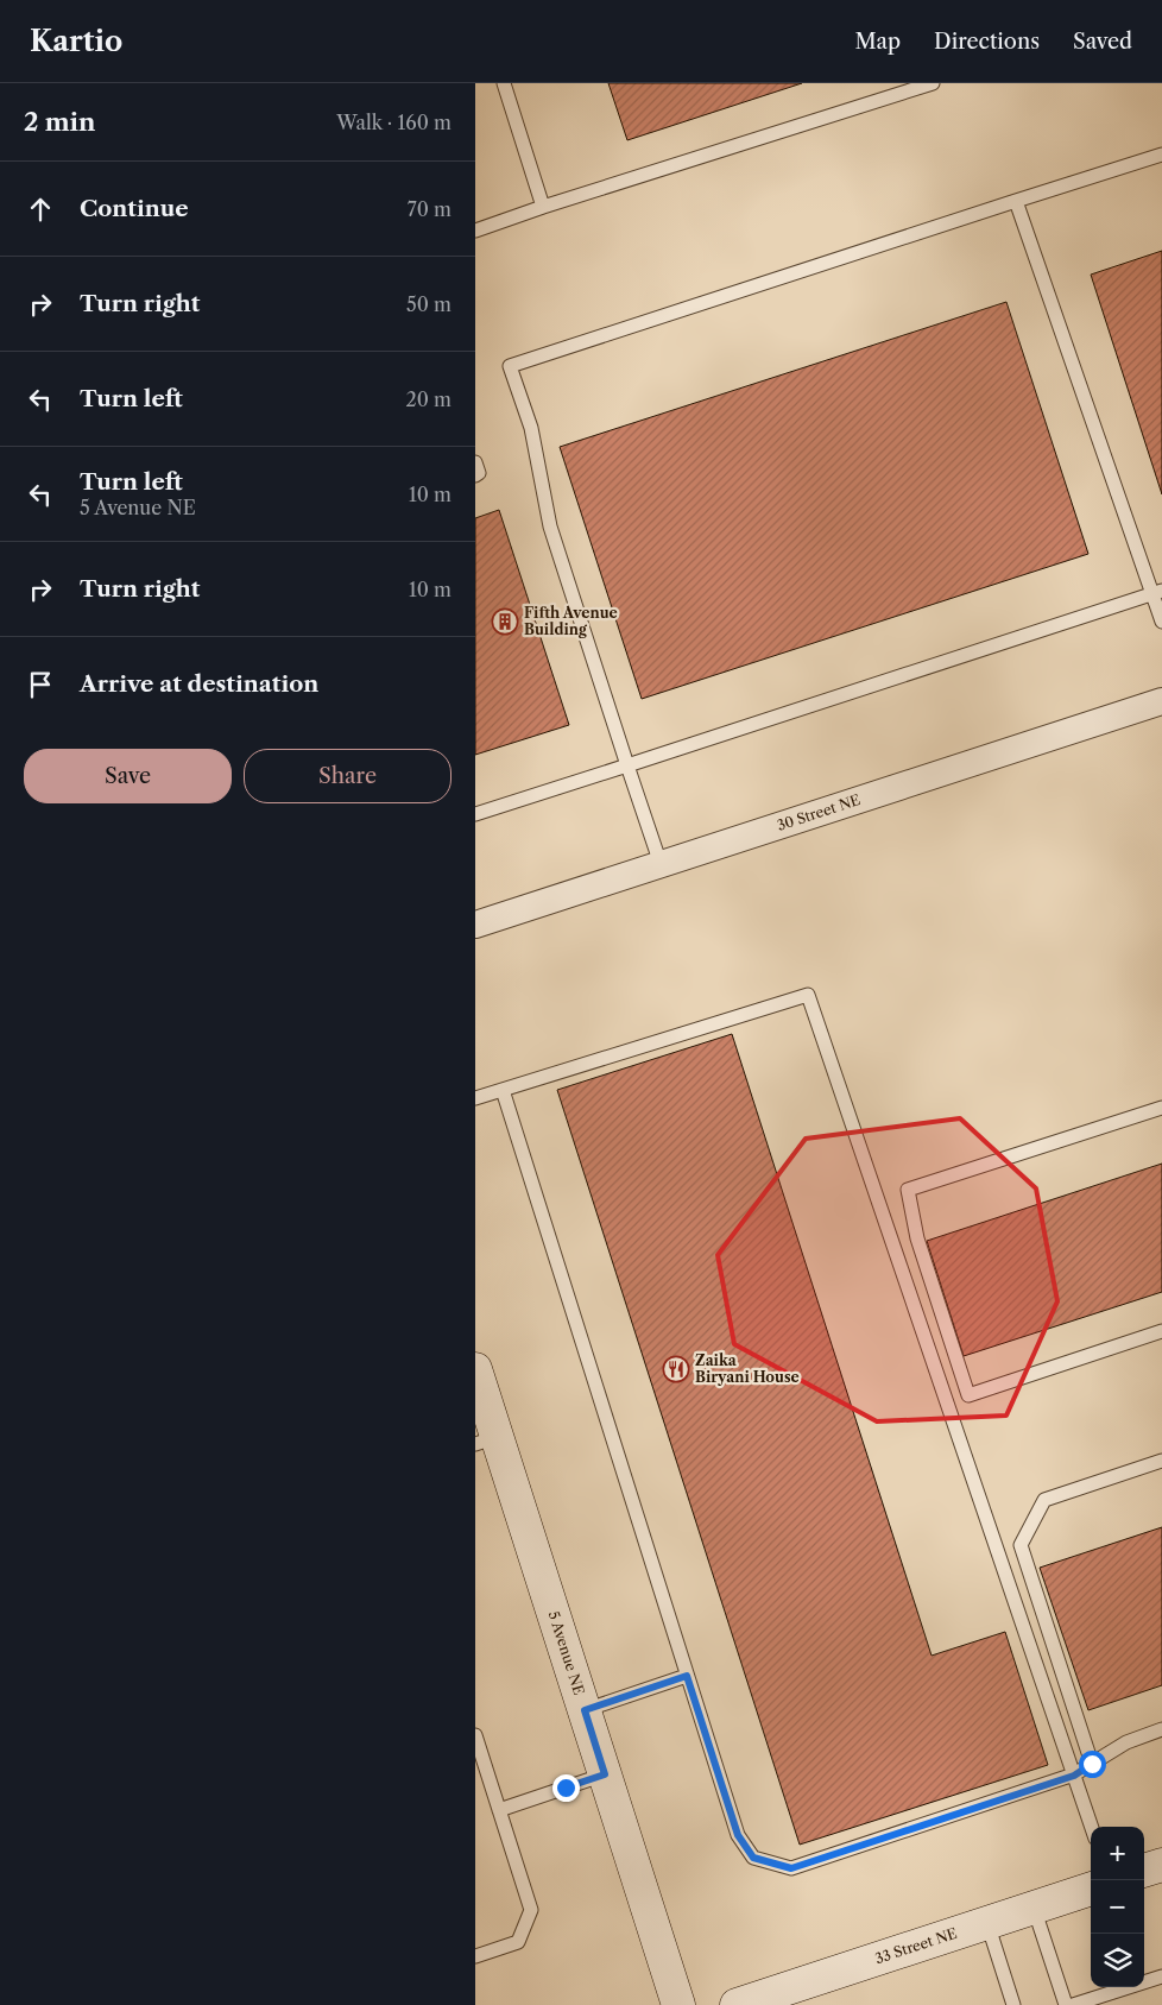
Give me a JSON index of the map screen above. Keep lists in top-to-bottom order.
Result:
{
  "streets": {
    "street": ["30 Street NE", "5 Avenue NE", "33 Street NE"]
  },
  "places": {
    "building": ["Fifth Avenue Building"],
    "restaurant": ["Zaika Biryani House"]
  },
  "page": {
    "header": "Kartio",
    "nav": ["Map", "Directions", "Saved"],
    "heading": ["2 min", "Walk · 160 m"],
    "list": [
      ["Continue", "70 m"],
      ["Turn right", "50 m"],
      ["Turn left", "20 m"],
      ["Turn left", "5 Avenue NE", "10 m"],
      ["Turn right", "10 m"],
      "Arrive at destination"
    ],
    "buttons": ["Save", "Share"],
    "map_buttons": ["+", "−"]
  }
}
